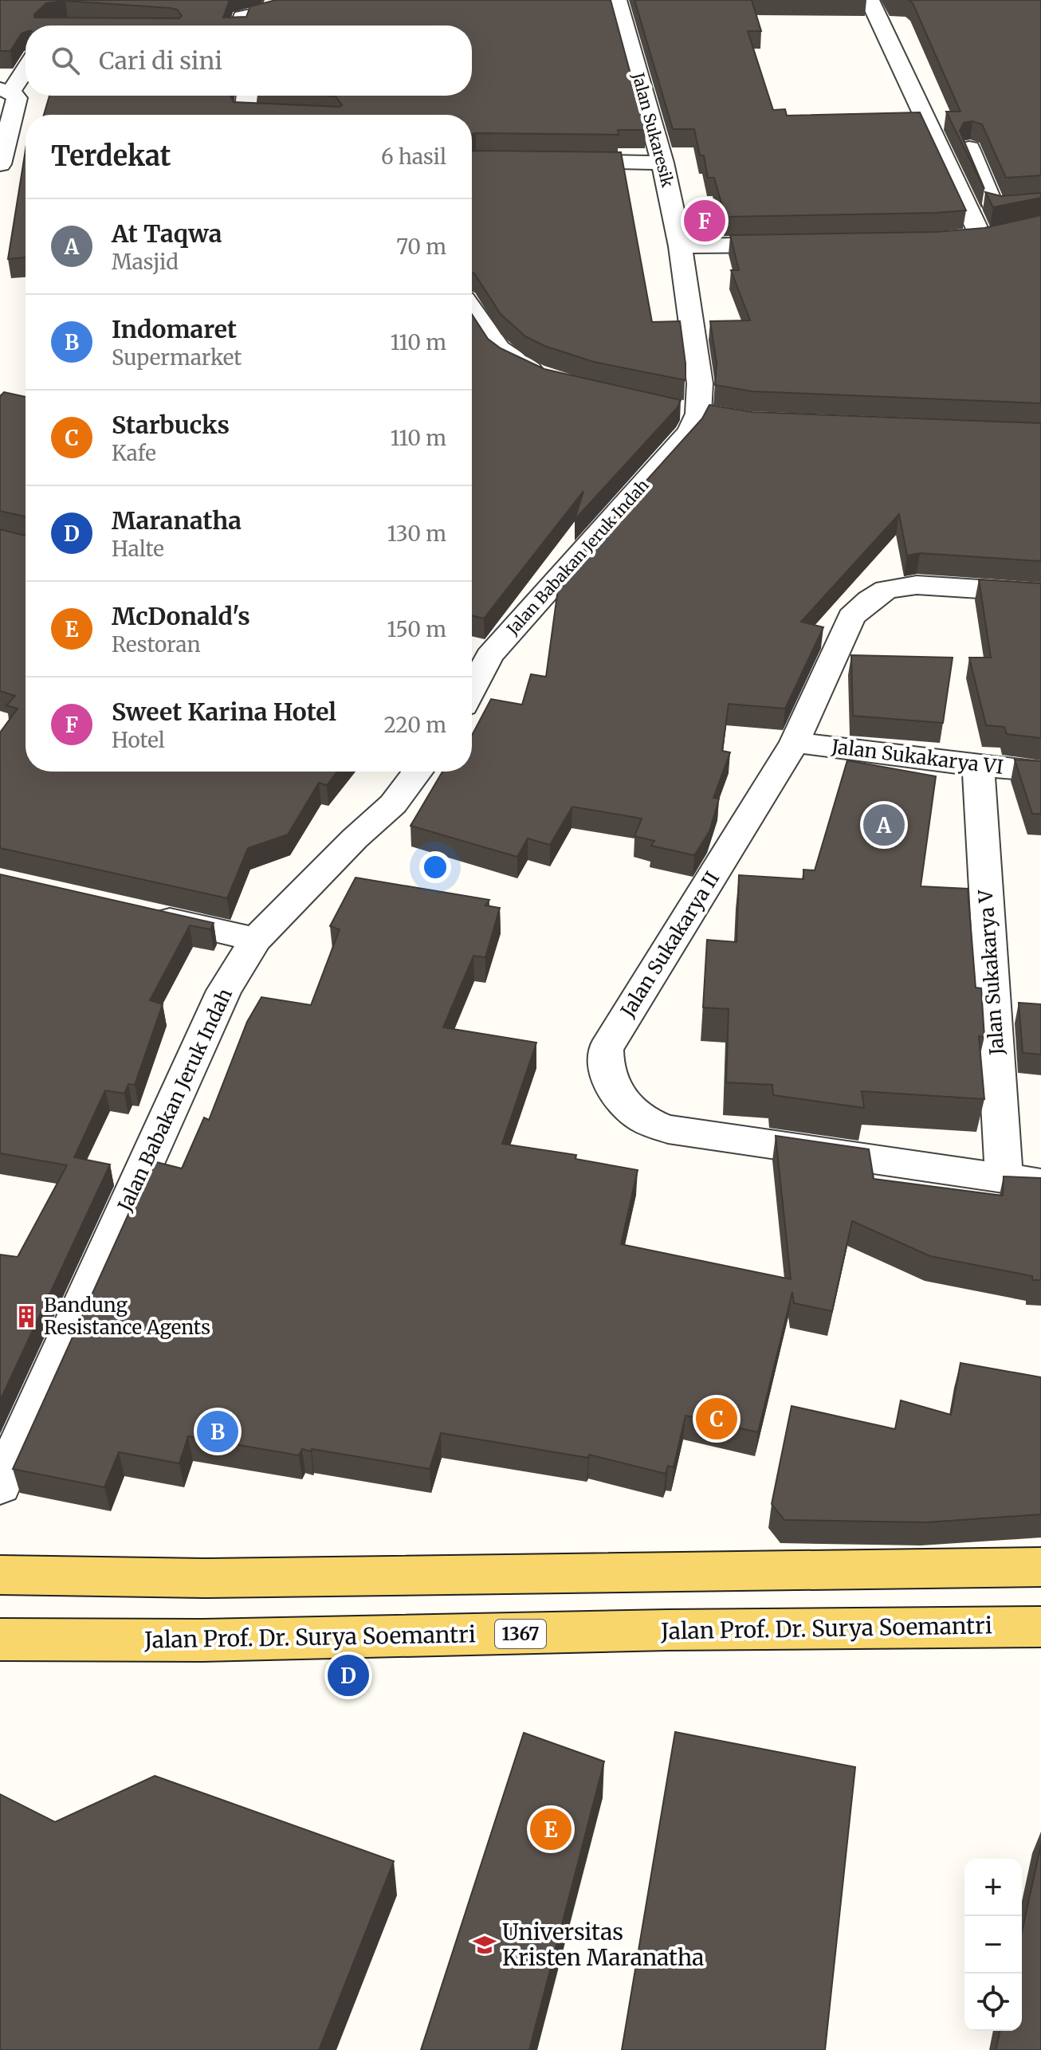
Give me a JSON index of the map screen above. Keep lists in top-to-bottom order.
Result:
{
  "streets": {
    "main road": ["Jalan Prof. Dr. Surya Soemantri", "1367"],
    "street": [
      "Jalan Sukaresik",
      "Jalan Babakan Jeruk Indah",
      "Jalan Sukakarya VI",
      "Jalan Sukakarya II",
      "Jalan Sukakarya V"
    ]
  },
  "crossings": [
    ["Jalan Sukaresik", "Jalan Babakan Jeruk Indah"],
    ["Jalan Sukakarya VI", "Jalan Sukakarya II"],
    ["Jalan Sukakarya VI", "Jalan Sukakarya V"],
    ["Jalan Sukakarya II", "Jalan Sukakarya V"]
  ],
  "places": {
    "building": ["Bandung Resistance Agents"],
    "school or university": ["Universitas Kristen Maranatha"]
  },
  "page": {
    "search": "Cari di sini",
    "heading": ["Terdekat", "6 hasil"],
    "pins": [
      "F",
      "A",
      "C",
      "B",
      "D",
      "E"
    ],
    "list": [
      {
        "mark": "A",
        "name": "At Taqwa",
        "note": "Masjid",
        "value": "70 m"
      },
      {
        "mark": "B",
        "name": "Indomaret",
        "note": "Supermarket",
        "value": "110 m"
      },
      {
        "mark": "C",
        "name": "Starbucks",
        "note": "Kafe",
        "value": "110 m"
      },
      {
        "mark": "D",
        "name": "Maranatha",
        "note": "Halte",
        "value": "130 m"
      },
      {
        "mark": "E",
        "name": "McDonald's",
        "note": "Restoran",
        "value": "150 m"
      },
      {
        "mark": "F",
        "name": "Sweet Karina Hotel",
        "note": "Hotel",
        "value": "220 m"
      }
    ],
    "map_buttons": ["+", "−"]
  }
}
